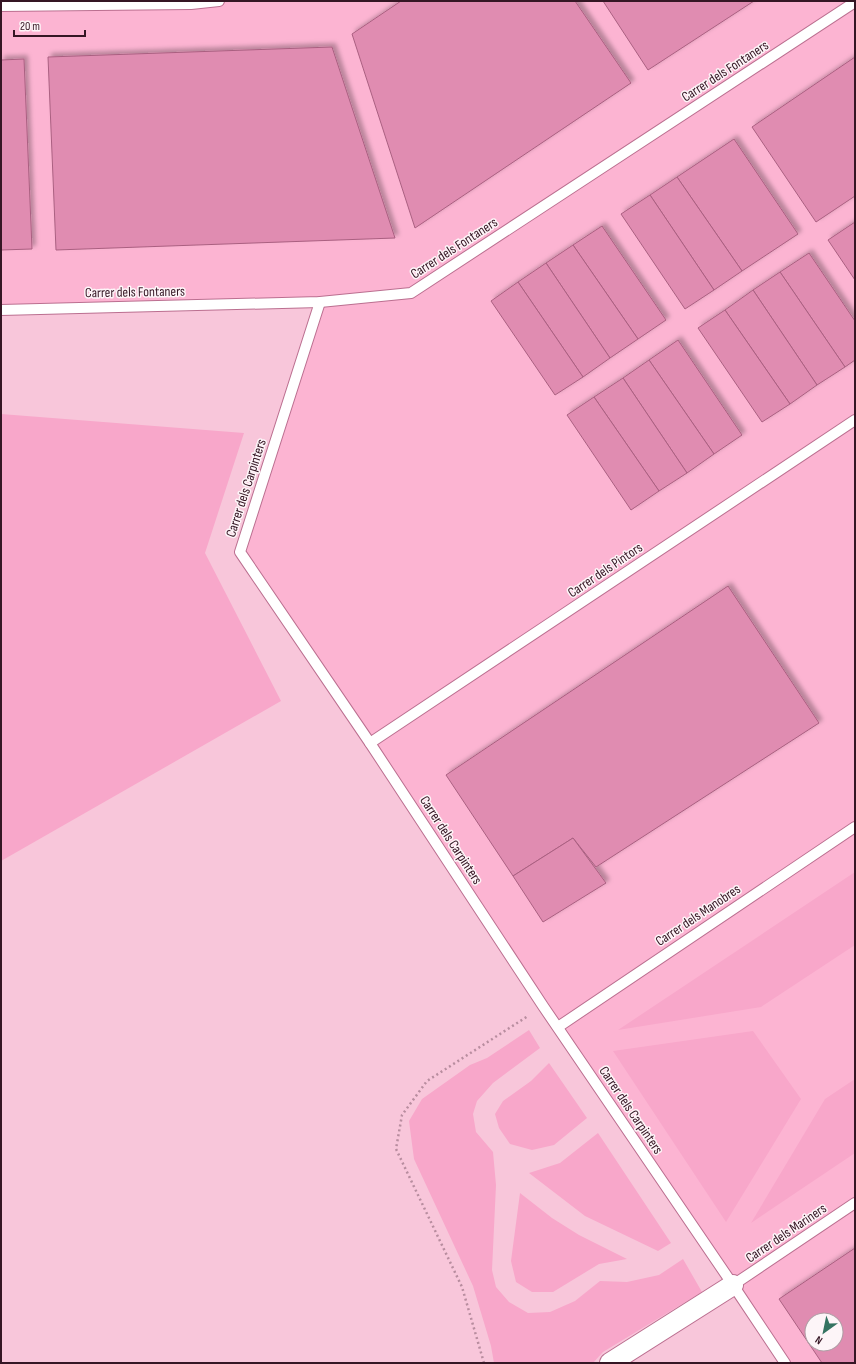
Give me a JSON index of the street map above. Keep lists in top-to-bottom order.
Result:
{
  "streets": {
    "lane": [
      "Carrer dels Fontaners",
      "Carrer dels Carpinters",
      "Carrer dels Pintors",
      "Carrer dels Manobres",
      "Carrer dels Mariners"
    ]
  },
  "crossings": [
    ["Carrer dels Fontaners", "Carrer dels Carpinters"],
    ["Carrer dels Carpinters", "Carrer dels Pintors"],
    ["Carrer dels Carpinters", "Carrer dels Manobres"],
    ["Carrer dels Carpinters", "Carrer dels Mariners"]
  ],
  "scale_bar": "20 m",
  "north": "bottom left"
}
